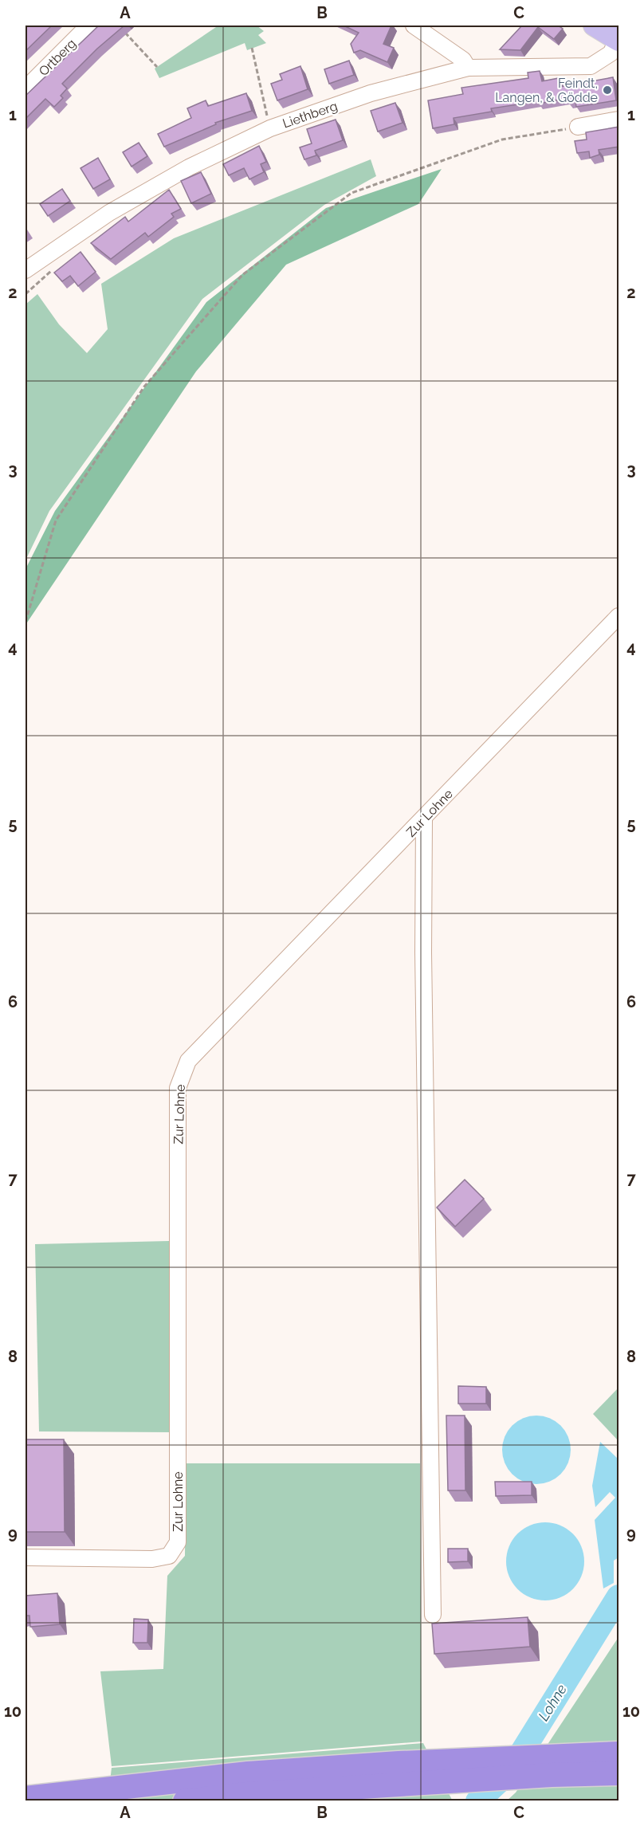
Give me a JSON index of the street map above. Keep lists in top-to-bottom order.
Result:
{
  "streets": {
    "street": ["Ortberg", "Liethberg", "Zur Lohne"]
  },
  "water": ["Lohne"],
  "places": ["Feindt, Langen, & Gödde"],
  "grid": {
    "columns": ["A", "B", "C"],
    "rows": [
      "1",
      "2",
      "3",
      "4",
      "5",
      "6",
      "7",
      "8",
      "9",
      "10"
    ]
  }
}
